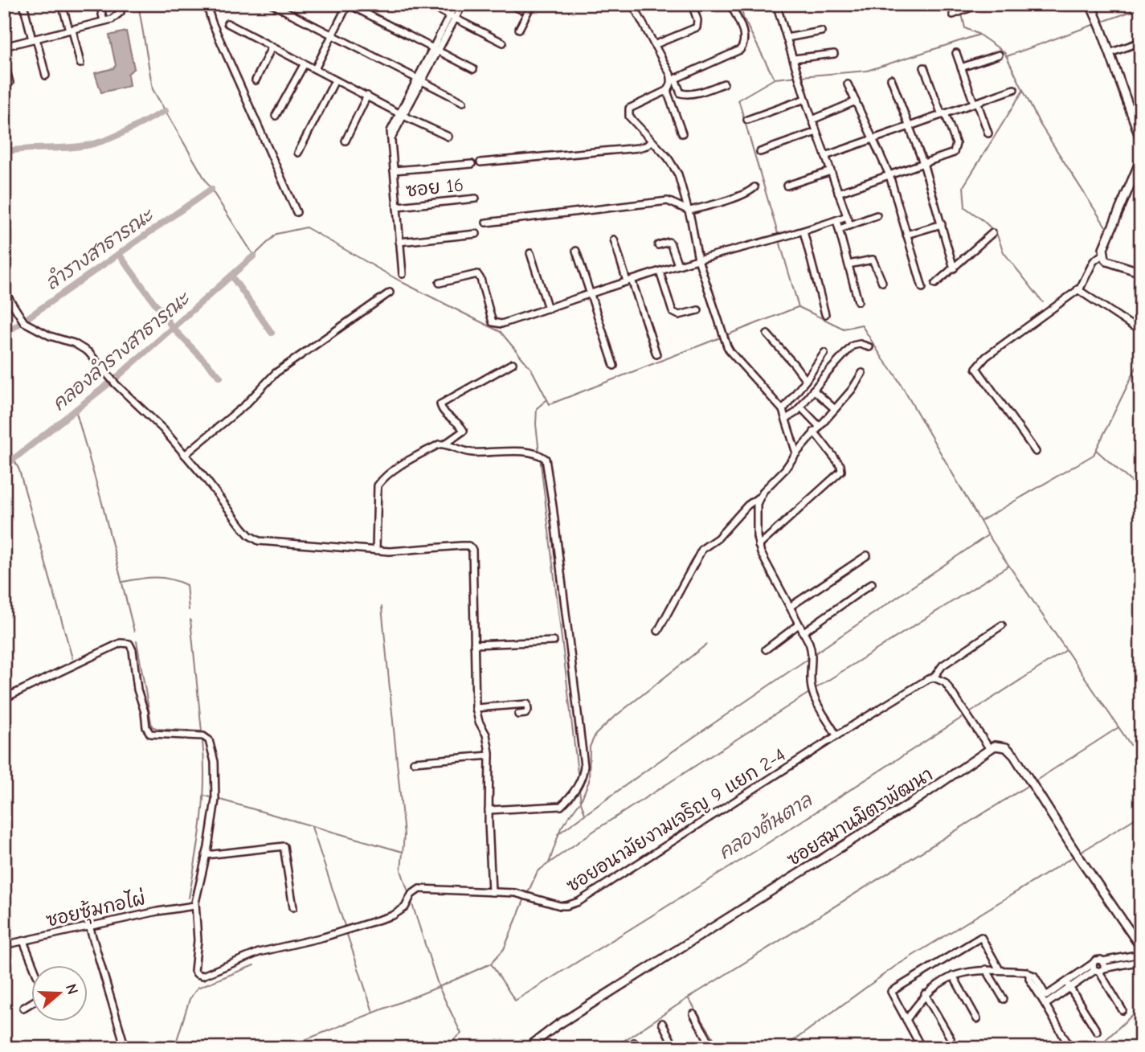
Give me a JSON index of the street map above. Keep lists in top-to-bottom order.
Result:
{
  "streets": {
    "street": [
      "ซอย 16",
      "ซอยสมานมิตรพัฒนา",
      "ซอยอนามัยงามเจริญ 9 แยก 2-4",
      "ซอยซุ้มกอไผ่"
    ]
  },
  "crossings": [
    ["ซอยอนามัยงามเจริญ 9 แยก 2-4", "ซอยซุ้มกอไผ่"]
  ],
  "water": ["ลำรางสาธารณะ", "คลองลำรางสาธารณะ", "คลองต้นตาล"],
  "north": "right"
}
